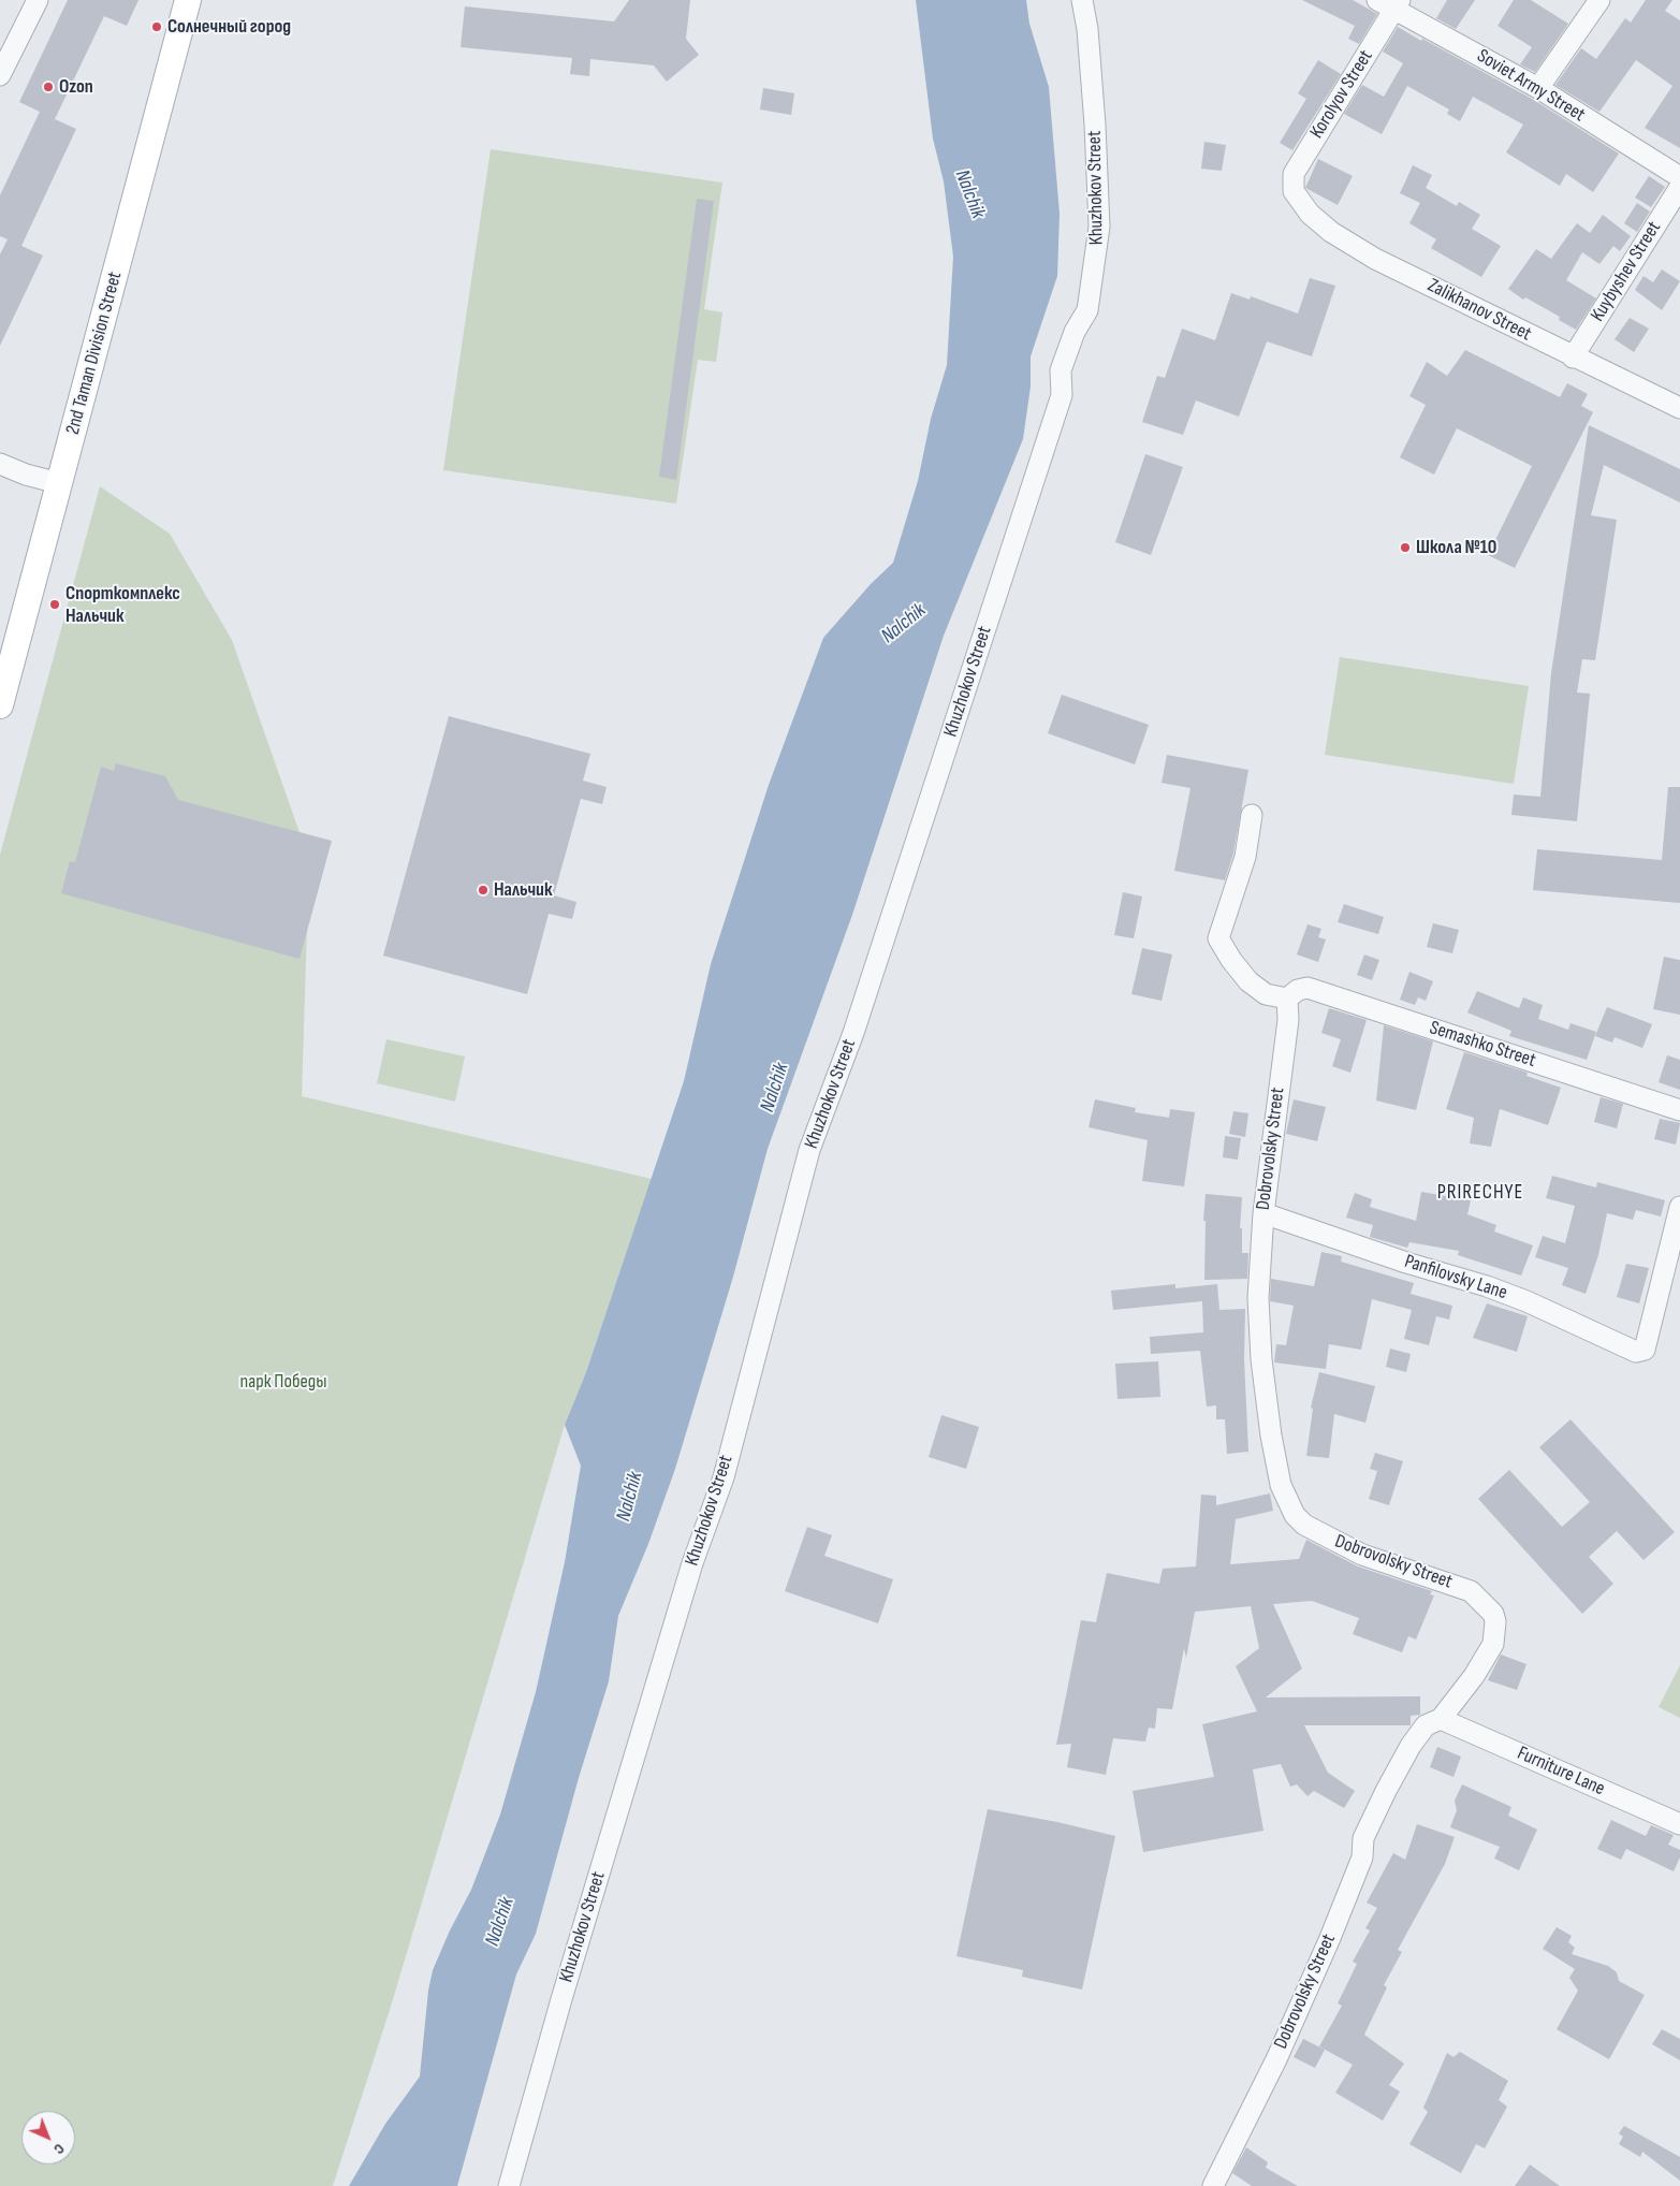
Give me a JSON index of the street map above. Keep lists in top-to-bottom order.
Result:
{
  "streets": {
    "main road": ["2nd Taman Division Street"],
    "street": [
      "Soviet Army Street",
      "Korolyov Street",
      "Khuzhokov Street",
      "Kuybyshev Street",
      "Zalikhanov Street",
      "Semashko Street",
      "Dobrovolsky Street",
      "Panfilovsky Lane",
      "Furniture Lane"
    ]
  },
  "crossings": [
    ["Soviet Army Street", "Korolyov Street"],
    ["Korolyov Street", "Zalikhanov Street"],
    ["Kuybyshev Street", "Zalikhanov Street"],
    ["Semashko Street", "Dobrovolsky Street"],
    ["Dobrovolsky Street", "Panfilovsky Lane"],
    ["Dobrovolsky Street", "Furniture Lane"]
  ],
  "districts": ["PRIRECHYE"],
  "water": ["Nalchik"],
  "parks": ["парк Победы"],
  "places": [
    "Солнечный город",
    "Ozon",
    "Школа №10",
    "Спорткомплекс Нальчик",
    "Нальчик"
  ],
  "north": "bottom right"
}
